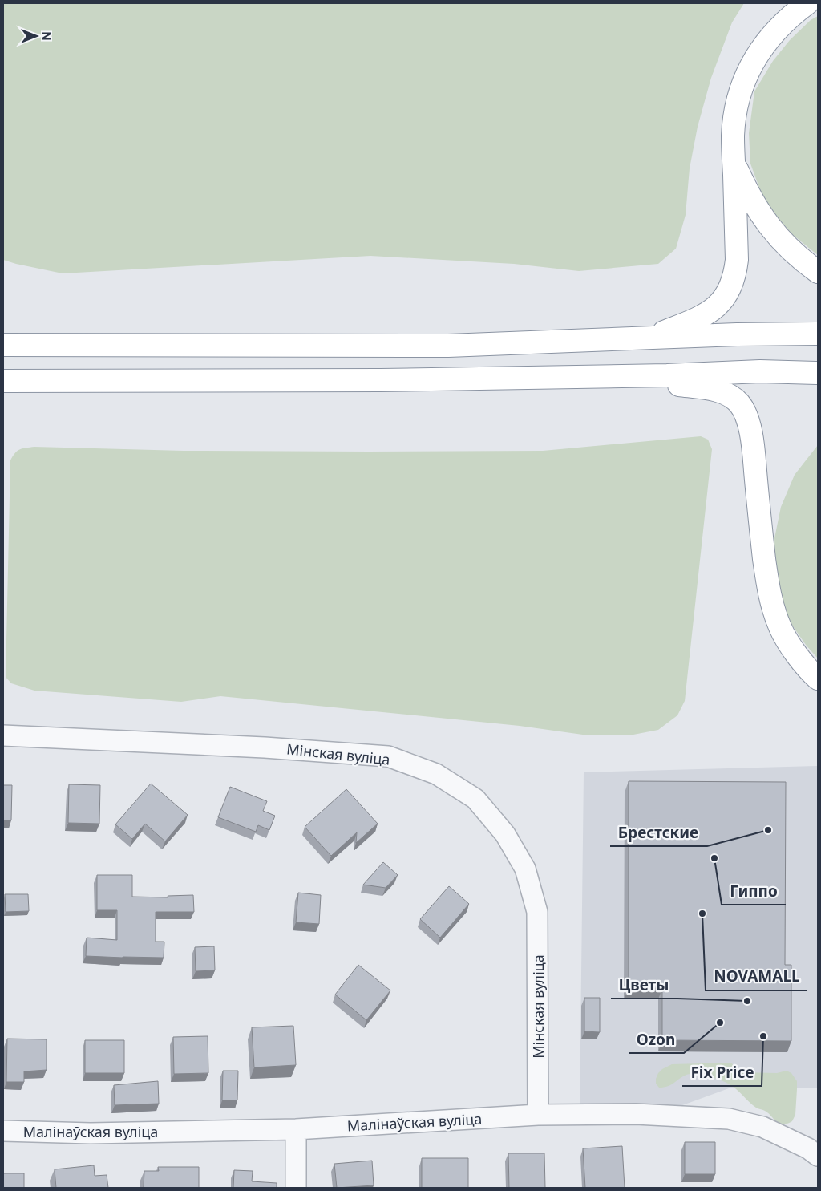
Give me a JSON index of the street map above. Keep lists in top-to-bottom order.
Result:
{
  "streets": {
    "street": ["Мінская вуліца", "Малінаўская вуліца"]
  },
  "crossings": [
    ["Мінская вуліца", "Малінаўская вуліца"]
  ],
  "places": [
    "Брестские",
    "Гиппо",
    "NOVAMALL",
    "Цветы",
    "Ozon",
    "Fix Price"
  ],
  "north": "right"
}
